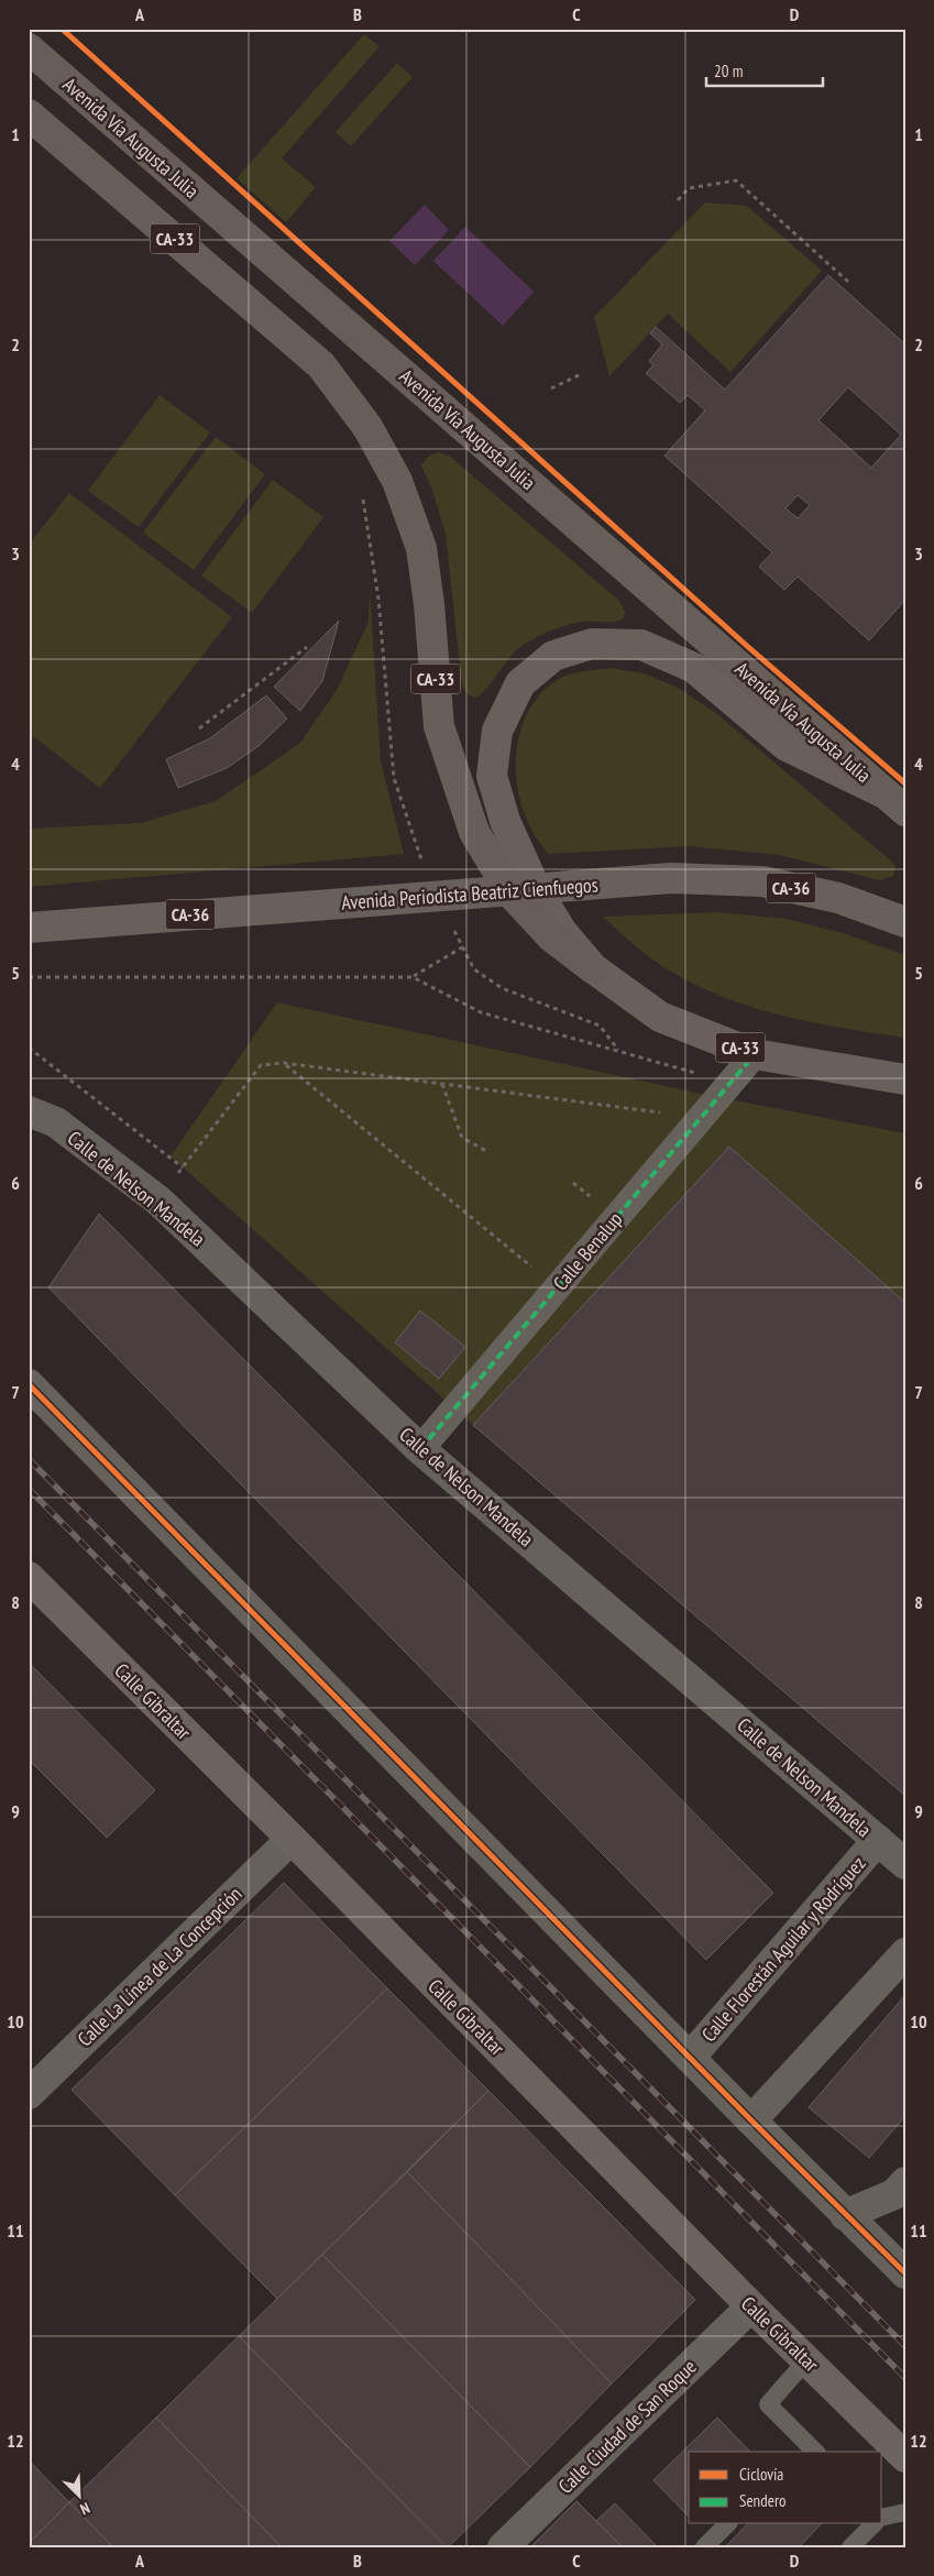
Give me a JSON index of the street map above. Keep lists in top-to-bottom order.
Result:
{
  "streets": {
    "highway": [
      "Avenida Vía Augusta Julia",
      "CA-33",
      "CA-36",
      "Avenida Periodista Beatriz Cienfuegos"
    ],
    "main road": ["Calle Gibraltar"],
    "street": [
      "Calle de Nelson Mandela",
      "Calle Benalup",
      "Calle Florestán Aguilar y Rodríguez",
      "Calle La Línea de La Concepción",
      "Calle Ciudad de San Roque"
    ]
  },
  "crossings": [
    ["CA-33", "Calle Benalup"],
    ["Calle de Nelson Mandela", "Calle Benalup"],
    ["Calle de Nelson Mandela", "Calle Florestán Aguilar y Rodríguez"],
    ["Calle Gibraltar", "Calle La Línea de La Concepción"],
    ["Calle Gibraltar", "Calle Ciudad de San Roque"]
  ],
  "legend": ["Ciclovía", "Sendero"],
  "scale_bar": "20 m",
  "north": "bottom right",
  "grid": {
    "columns": [
      "A",
      "B",
      "C",
      "D"
    ],
    "rows": [
      "1",
      "2",
      "3",
      "4",
      "5",
      "6",
      "7",
      "8",
      "9",
      "10",
      "11",
      "12"
    ]
  }
}
